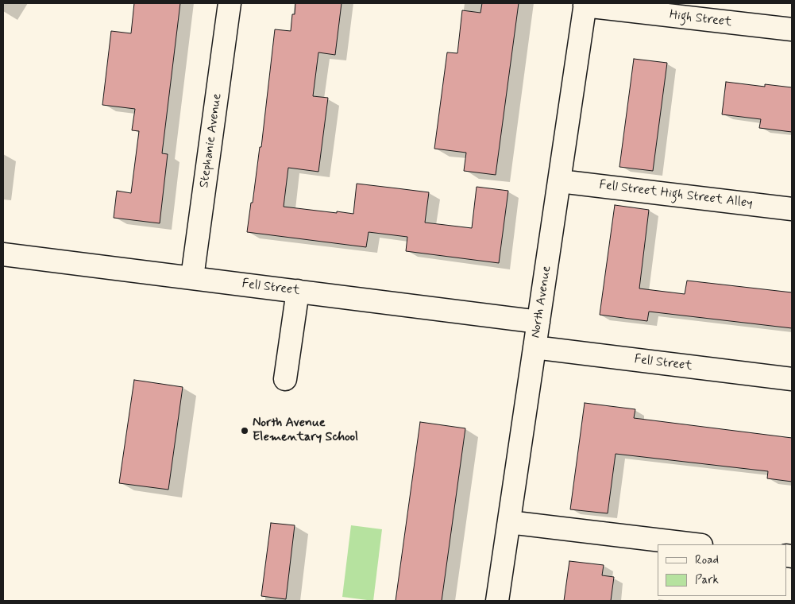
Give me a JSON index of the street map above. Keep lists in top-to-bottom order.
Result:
{
  "streets": {
    "street": [
      "High Street",
      "Stephanie Avenue",
      "Fell Street High Street Alley",
      "Fell Street",
      "North Avenue"
    ]
  },
  "crossings": [
    ["High Street", "North Avenue"],
    ["Stephanie Avenue", "Fell Street"],
    ["Fell Street High Street Alley", "North Avenue"],
    ["Fell Street", "North Avenue"]
  ],
  "places": ["North Avenue Elementary School"],
  "legend": ["Road", "Park"]
}
